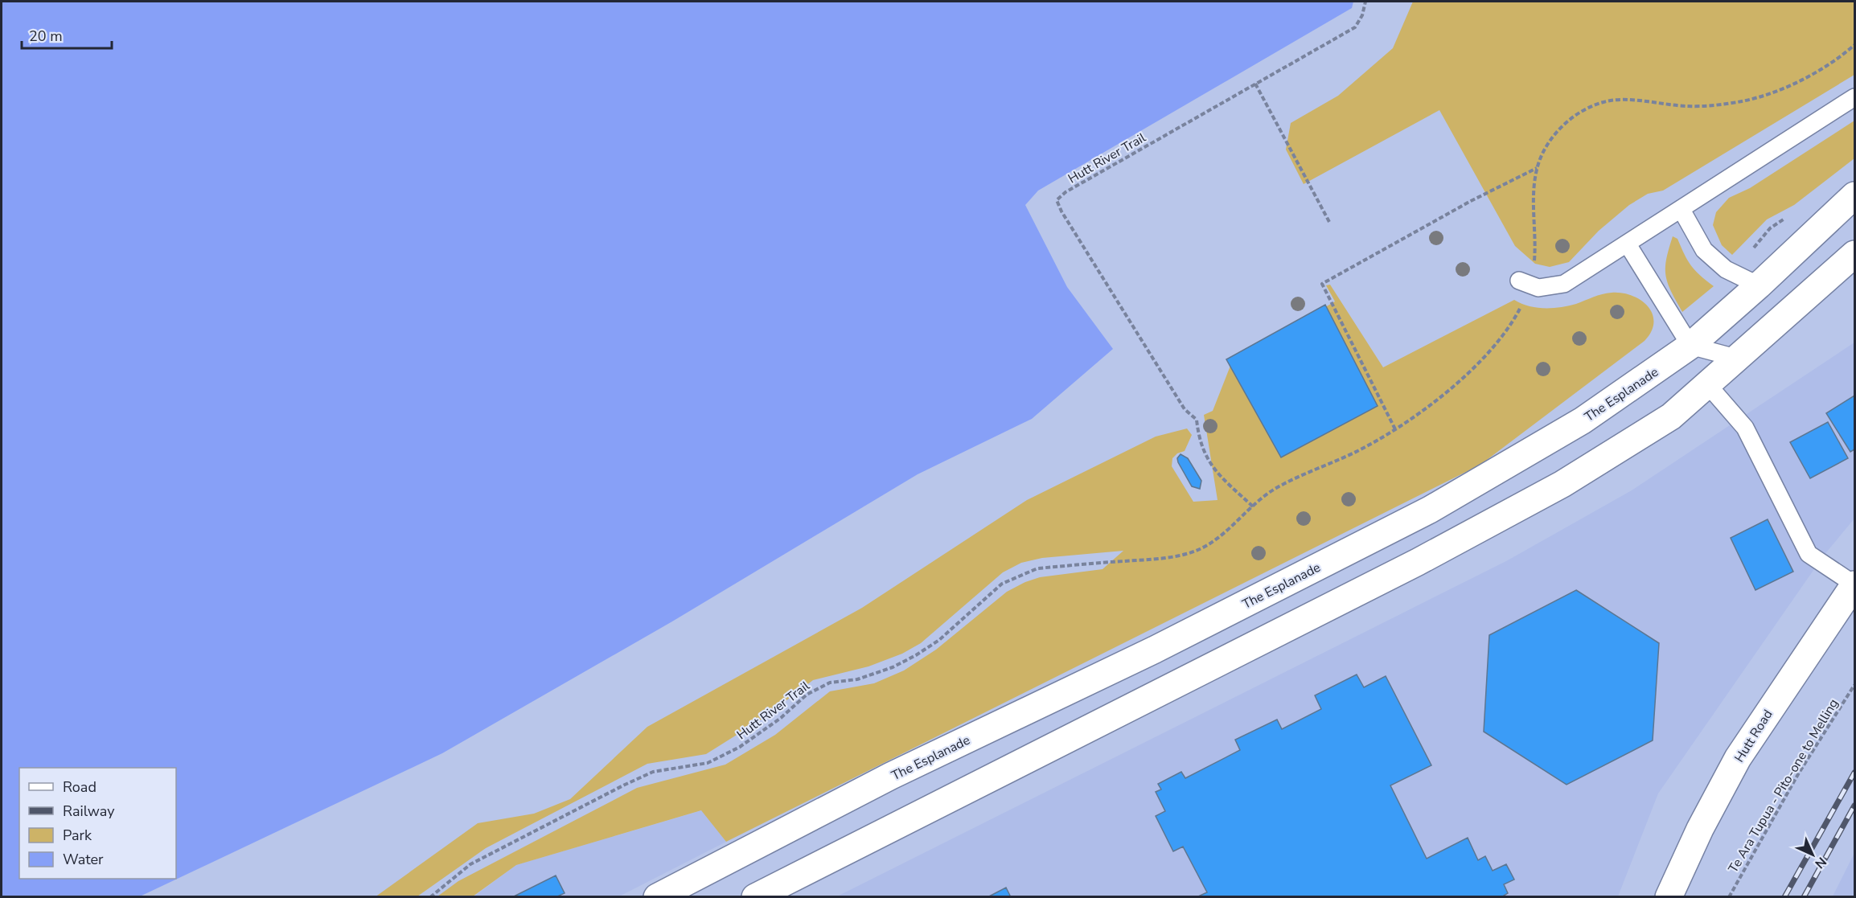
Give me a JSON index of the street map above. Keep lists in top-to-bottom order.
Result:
{
  "streets": {
    "main road": ["The Esplanade", "Hutt Road"],
    "path": ["Hutt River Trail", "Te Ara Tupua - Pito-one to Melling"]
  },
  "legend": [
    "Road",
    "Railway",
    "Park",
    "Water"
  ],
  "scale_bar": "20 m",
  "north": "bottom right"
}
